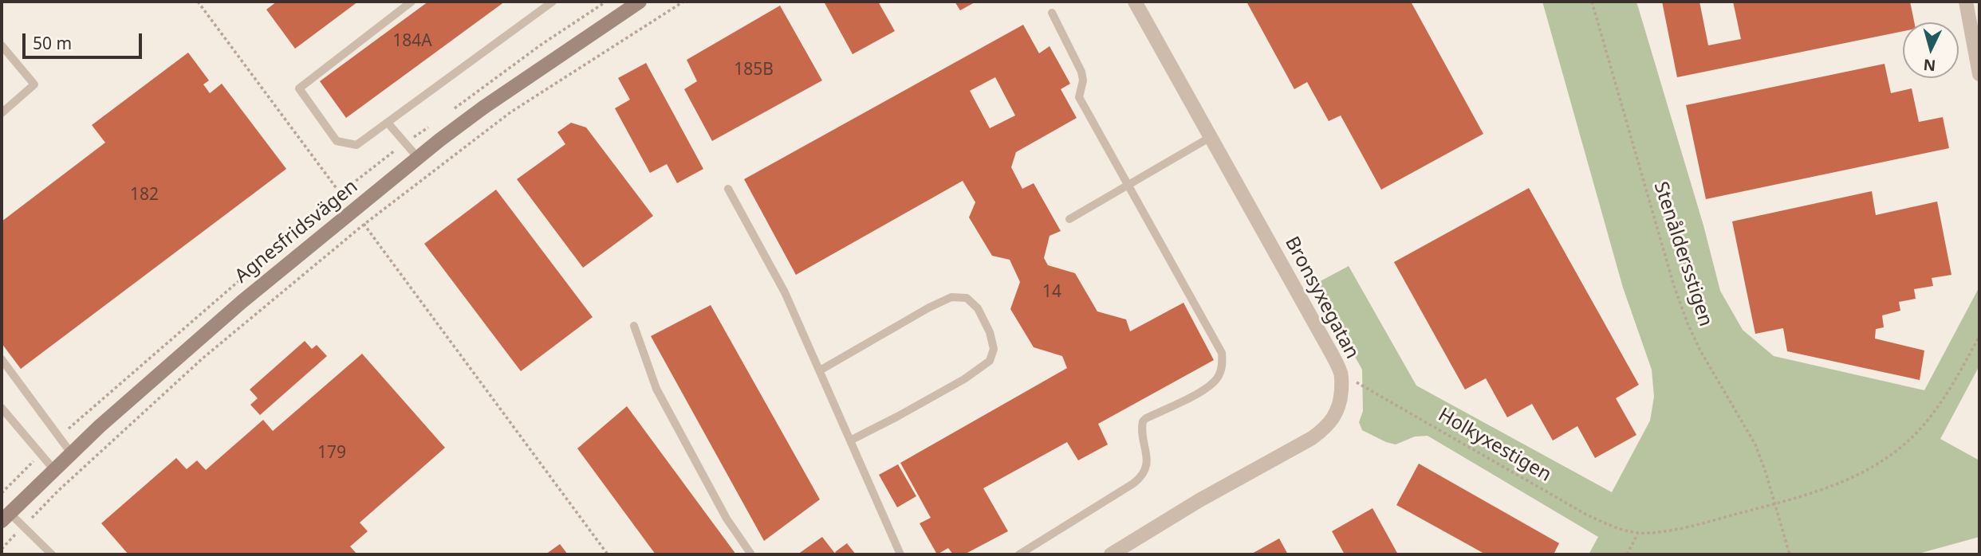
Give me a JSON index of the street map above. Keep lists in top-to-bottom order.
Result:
{
  "streets": {
    "main road": ["Agnesfridsvägen"],
    "street": ["Bronsyxegatan"],
    "path": ["Stenåldersstigen", "Holkyxestigen"]
  },
  "crossings": [
    ["Bronsyxegatan", "Holkyxestigen"]
  ],
  "house_numbers": [
    "184A",
    "185B",
    "182",
    "14",
    "179"
  ],
  "scale_bar": "50 m",
  "north": "bottom"
}
